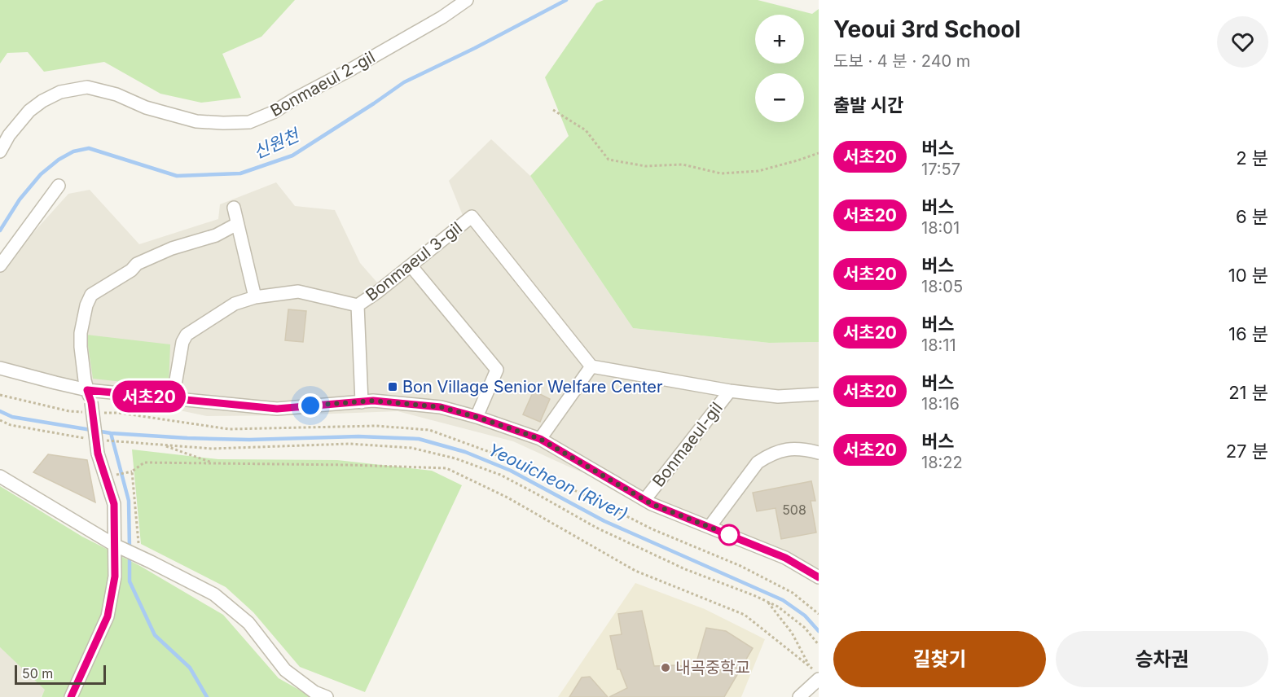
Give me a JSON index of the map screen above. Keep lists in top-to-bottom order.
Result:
{
  "streets": {
    "street": ["Bonmaeul 2-gil", "Bonmaeul 3-gil", "Bonmaeul-gil"]
  },
  "crossings": [
    ["Bonmaeul 3-gil", "Bonmaeul-gil"]
  ],
  "water": ["신원천", "Yeouicheon (River)"],
  "places": {
    "transit": ["Bon Village Senior Welfare Center"],
    "other": ["내곡중학교"]
  },
  "lines": ["bus line 서초20"],
  "house_numbers": ["508"],
  "scale_bar": "50 m",
  "page": {
    "on_map": "서초20",
    "heading": [
      ["Yeoui 3rd School", "도보 · 4 분 · 240 m"],
      "출발 시간"
    ],
    "map_buttons": ["+", "−"],
    "list": [
      {
        "mark": "서초20",
        "name": "버스",
        "note": "17:57",
        "value": "2 분"
      },
      {
        "mark": "서초20",
        "name": "버스",
        "note": "18:01",
        "value": "6 분"
      },
      {
        "mark": "서초20",
        "name": "버스",
        "note": "18:05",
        "value": "10 분"
      },
      {
        "mark": "서초20",
        "name": "버스",
        "note": "18:11",
        "value": "16 분"
      },
      {
        "mark": "서초20",
        "name": "버스",
        "note": "18:16",
        "value": "21 분"
      },
      {
        "mark": "서초20",
        "name": "버스",
        "note": "18:22",
        "value": "27 분"
      }
    ],
    "buttons": ["길찾기", "승차권"],
    "scale": "50 m"
  }
}
